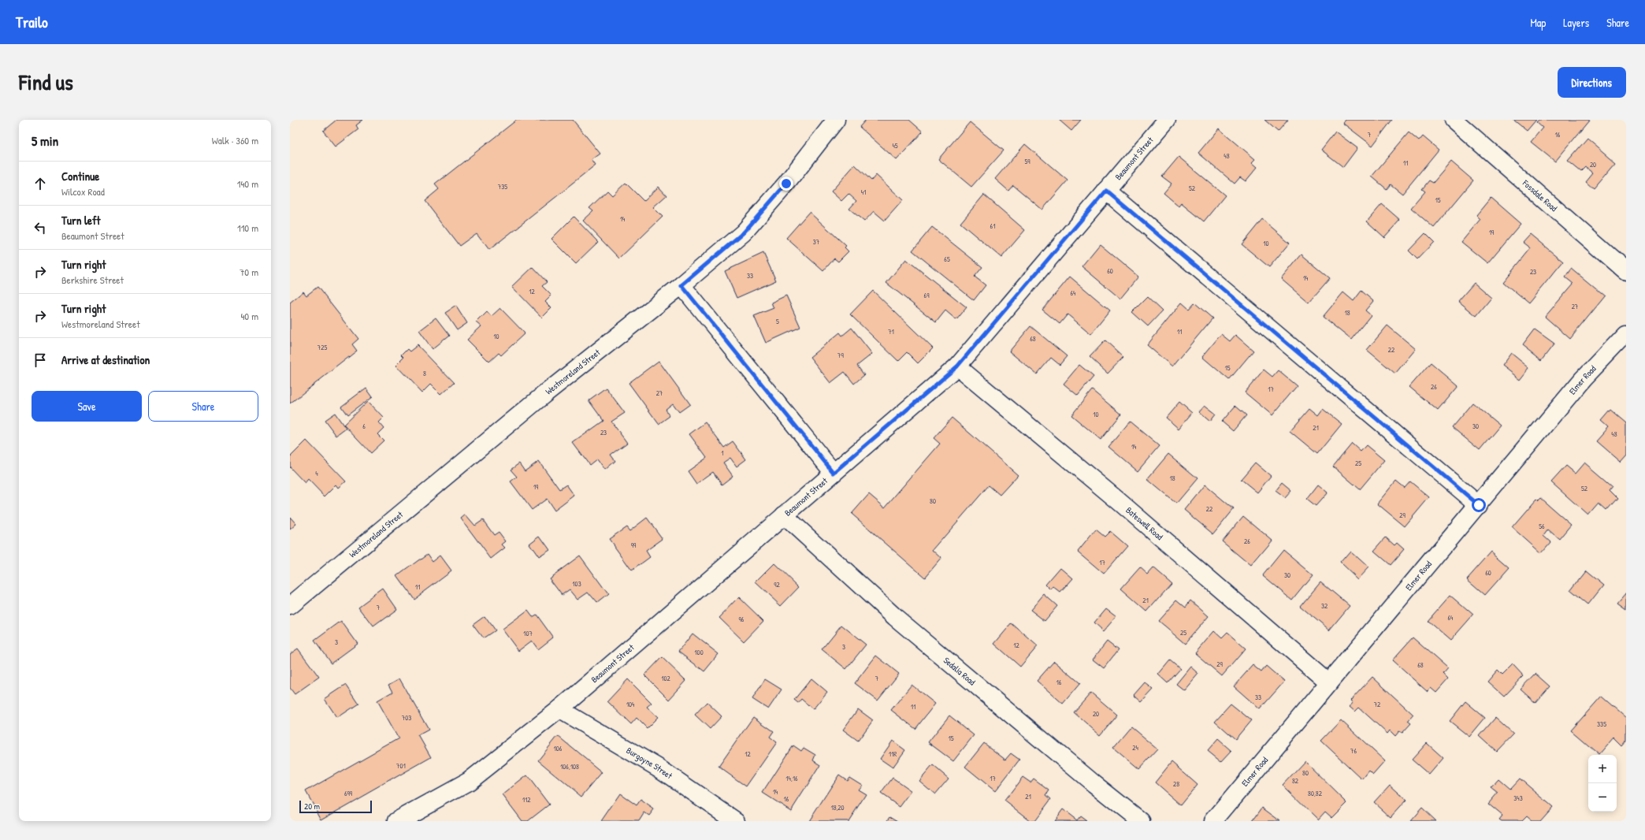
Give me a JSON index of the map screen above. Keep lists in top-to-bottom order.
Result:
{
  "streets": {
    "street": [
      "Beaumont Street",
      "Fossdale Road",
      "Westmoreland Street",
      "Elmer Road",
      "Bateswell Road",
      "Sedalia Road",
      "Burgoyne Street"
    ]
  },
  "crossings": [
    ["Beaumont Street", "Bateswell Road"],
    ["Beaumont Street", "Sedalia Road"],
    ["Beaumont Street", "Burgoyne Street"],
    ["Elmer Road", "Bateswell Road"]
  ],
  "house_numbers": [
    "7",
    "16",
    "45",
    "48",
    "59",
    "11",
    "20",
    "735",
    "52",
    "41",
    "15",
    "14",
    "61",
    "19",
    "37",
    "10",
    "65",
    "60",
    "23",
    "33",
    "14",
    "12",
    "64",
    "69",
    "27",
    "18",
    "5",
    "71",
    "11",
    "10",
    "68",
    "725",
    "22",
    "79",
    "15",
    "8",
    "26",
    "17",
    "27",
    "10",
    "6",
    "30",
    "21",
    "23",
    "48",
    "14",
    "1",
    "25",
    "4",
    "18",
    "19",
    "52",
    "80",
    "22",
    "29",
    "56",
    "26",
    "99",
    "17",
    "60",
    "30",
    "103",
    "92",
    "11",
    "21",
    "32",
    "7",
    "64",
    "96",
    "25",
    "107",
    "3",
    "12",
    "3",
    "100",
    "29",
    "68",
    "102",
    "7",
    "16",
    "33",
    "104",
    "72",
    "11",
    "20",
    "703",
    "335",
    "15",
    "24",
    "106",
    "76",
    "12",
    "11R",
    "701",
    "106,108",
    "80",
    "14,16",
    "17",
    "82",
    "28",
    "14",
    "699",
    "80,82",
    "21",
    "343",
    "16",
    "112",
    "18,20"
  ],
  "scale_bar": "20 m",
  "page": {
    "header": "Trailo",
    "nav": ["Map", "Layers", "Share"],
    "title": "Find us",
    "buttons": [
      "Directions",
      ["Save", "Share"]
    ],
    "heading": ["5 min", "Walk · 360 m"],
    "list": [
      ["Continue", "Wilcox Road", "140 m"],
      ["Turn left", "Beaumont Street", "110 m"],
      ["Turn right", "Berkshire Street", "70 m"],
      ["Turn right", "Westmoreland Street", "40 m"],
      "Arrive at destination"
    ],
    "map_buttons": ["+", "−"],
    "scale": "20 m"
  }
}
